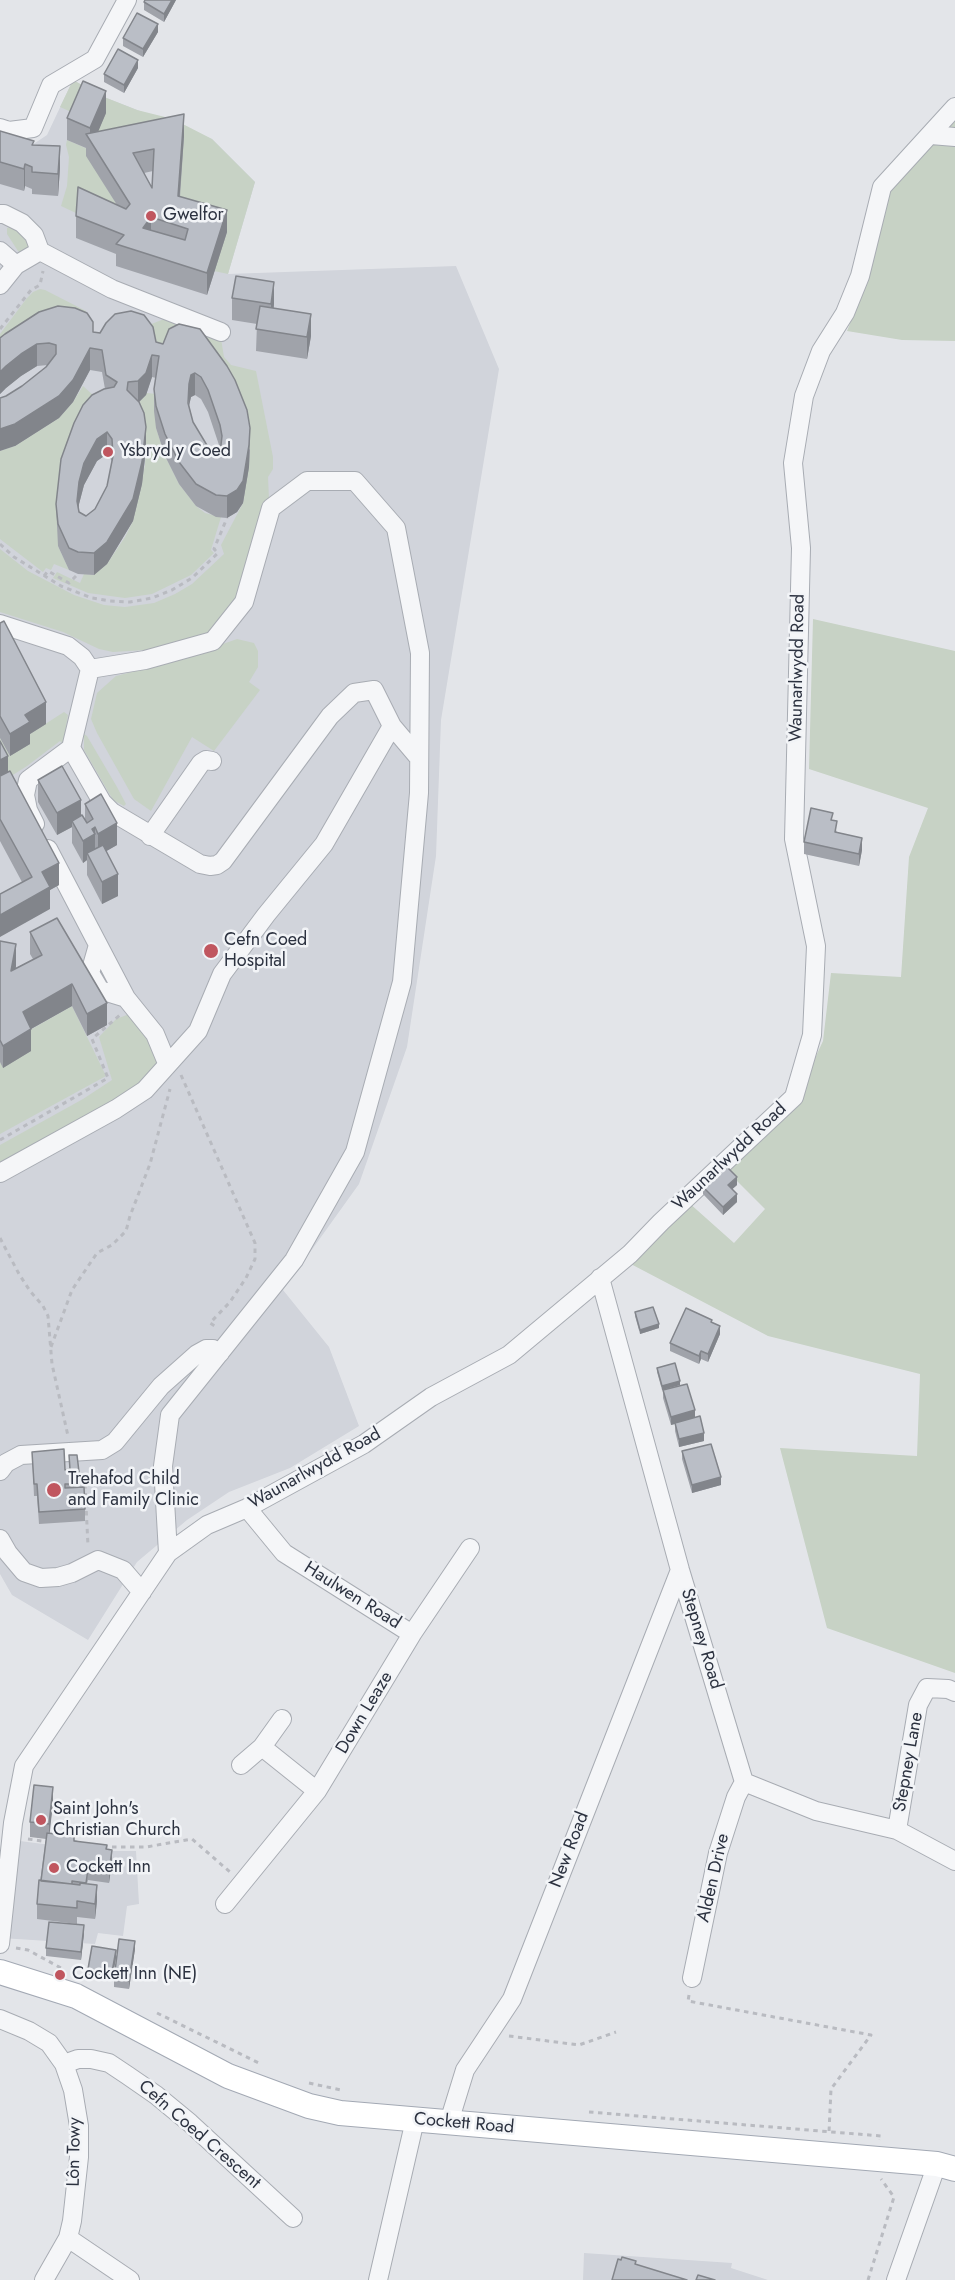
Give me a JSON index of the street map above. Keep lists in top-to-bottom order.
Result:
{
  "streets": {
    "main road": ["Cockett Road"],
    "street": [
      "Waunarlwydd Road",
      "Haulwen Road",
      "Stepney Road",
      "Down Leaze",
      "Stepney Lane",
      "New Road",
      "Alden Drive",
      "Cefn Coed Crescent",
      "Lôn Towy"
    ]
  },
  "crossings": [
    ["Waunarlwydd Road", "Haulwen Road"],
    ["Waunarlwydd Road", "Stepney Road"],
    ["Haulwen Road", "Down Leaze"],
    ["Stepney Road", "New Road"],
    ["Stepney Road", "Alden Drive"],
    ["New Road", "Cockett Road"],
    ["Cefn Coed Crescent", "Lôn Towy"]
  ],
  "places": [
    "Gwelfor",
    "Ysbryd y Coed",
    "Cefn Coed Hospital",
    "Trehafod Child and Family Clinic",
    "Saint John's Christian Church",
    "Cockett Inn",
    "Cockett Inn (NE)"
  ]
}
